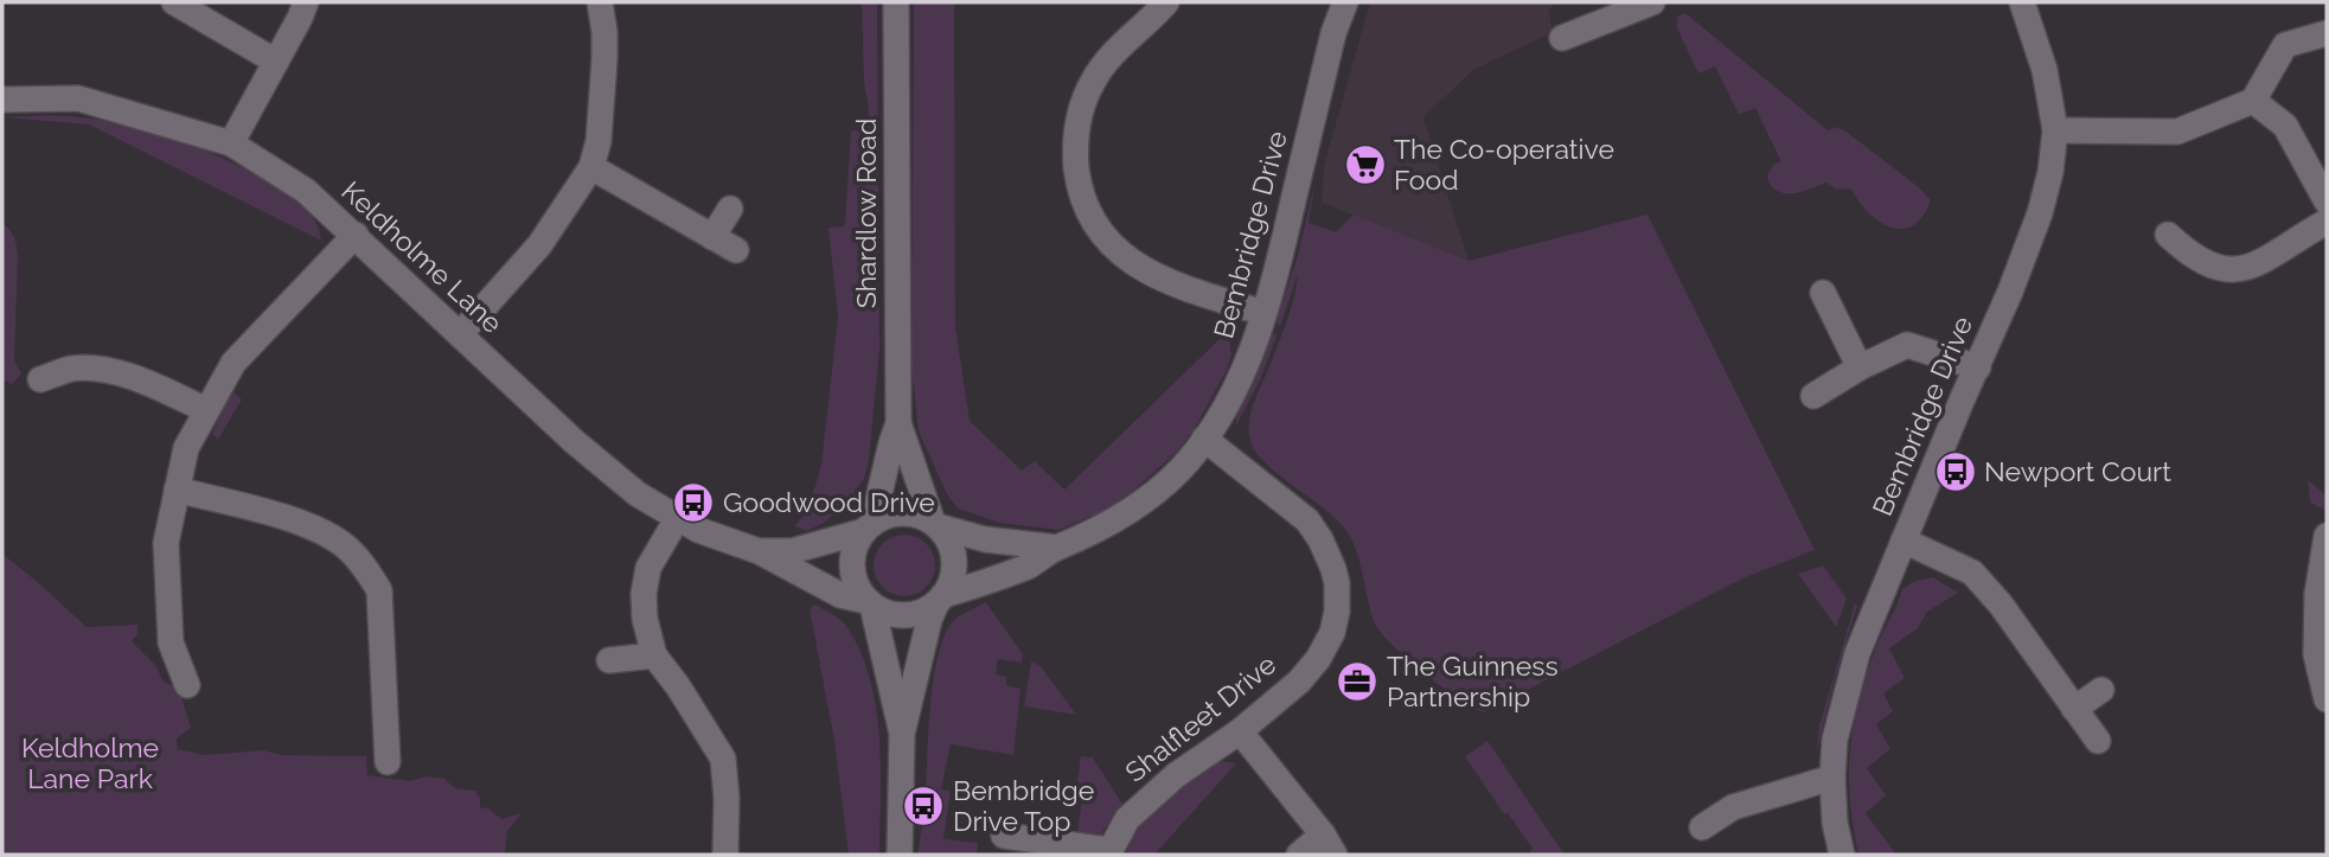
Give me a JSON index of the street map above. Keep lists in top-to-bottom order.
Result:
{
  "streets": {
    "street": [
      "Shardlow Road",
      "Bembridge Drive",
      "Keldholme Lane",
      "Shalfleet Drive"
    ]
  },
  "crossings": [
    ["Shardlow Road", "Bembridge Drive"],
    ["Shardlow Road", "Keldholme Lane"],
    ["Bembridge Drive", "Keldholme Lane"],
    ["Bembridge Drive", "Shalfleet Drive"]
  ],
  "parks": ["Keldholme Lane Park"],
  "places": {
    "supermarket": ["The Co-operative Food"],
    "bus stop": ["Newport Court", "Goodwood Drive", "Bembridge Drive Top"],
    "office": ["The Guinness Partnership"]
  }
}
